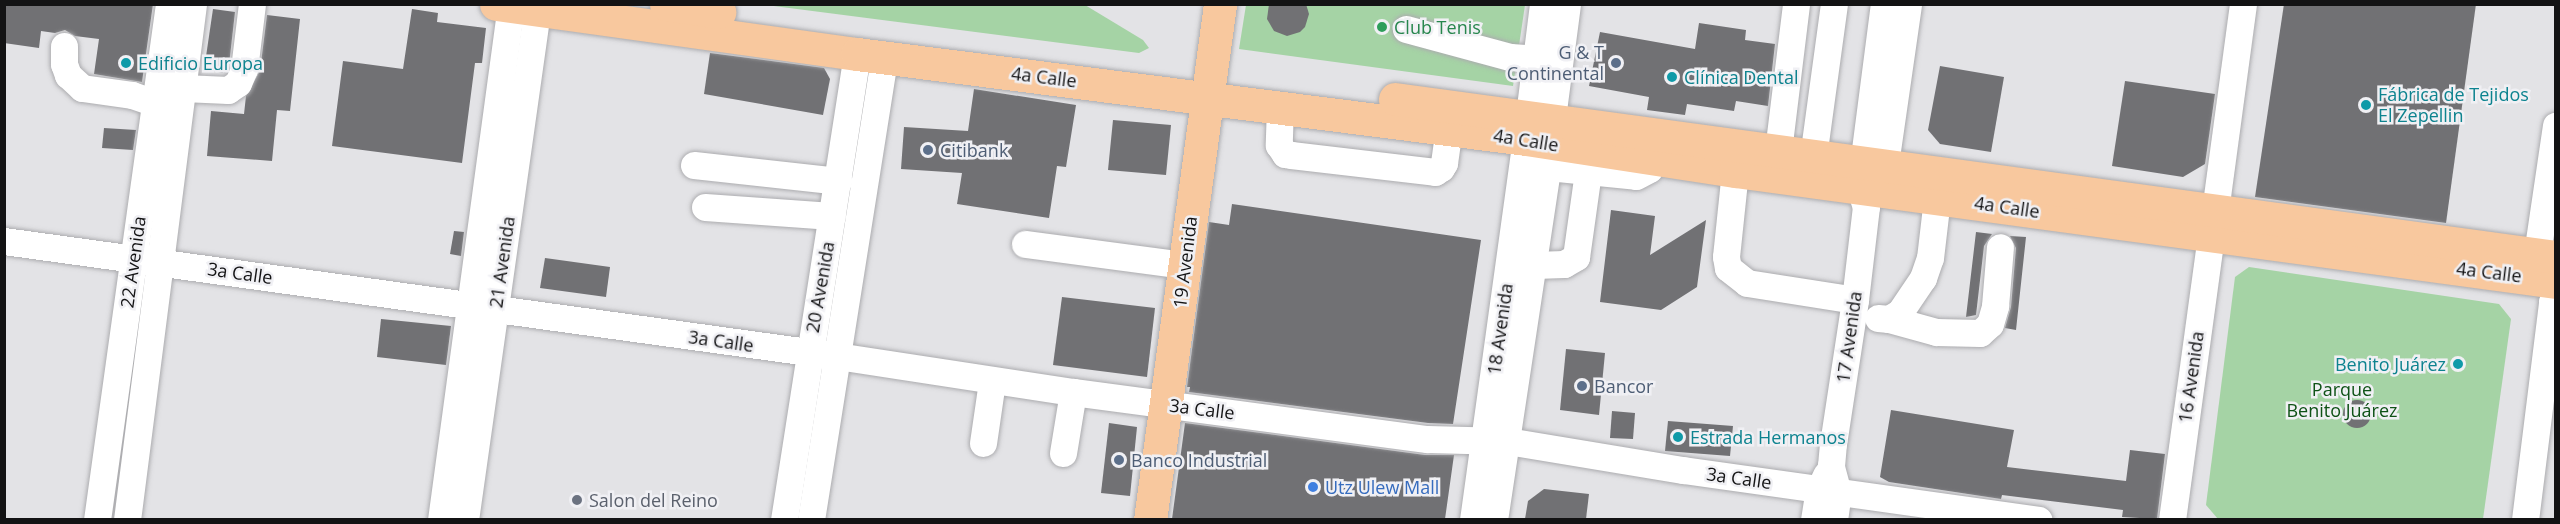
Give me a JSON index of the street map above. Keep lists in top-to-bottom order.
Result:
{
  "streets": {
    "main road": ["4a Calle", "19 Avenida"],
    "street": [
      "22 Avenida",
      "21 Avenida",
      "3a Calle",
      "20 Avenida",
      "18 Avenida",
      "17 Avenida",
      "16 Avenida"
    ]
  },
  "crossings": [
    ["4a Calle", "21 Avenida"],
    ["4a Calle", "19 Avenida"],
    ["4a Calle", "20 Avenida"],
    ["4a Calle", "18 Avenida"],
    ["4a Calle", "17 Avenida"],
    ["4a Calle", "16 Avenida"],
    ["22 Avenida", "3a Calle"],
    ["21 Avenida", "3a Calle"],
    ["19 Avenida", "3a Calle"],
    ["3a Calle", "20 Avenida"],
    ["3a Calle", "18 Avenida"],
    ["3a Calle", "17 Avenida"]
  ],
  "parks": ["Parque Benito Juárez"],
  "places": [
    "Club Tenis",
    "Edificio Europa",
    "G & T Continental",
    "Clínica Dental",
    "Fábrica de Tejidos El Zepellin",
    "Citibank",
    "Benito Juárez",
    "Bancor",
    "Estrada Hermanos",
    "Banco Industrial",
    "Utz Ulew Mall",
    "Salon del Reino"
  ]
}
